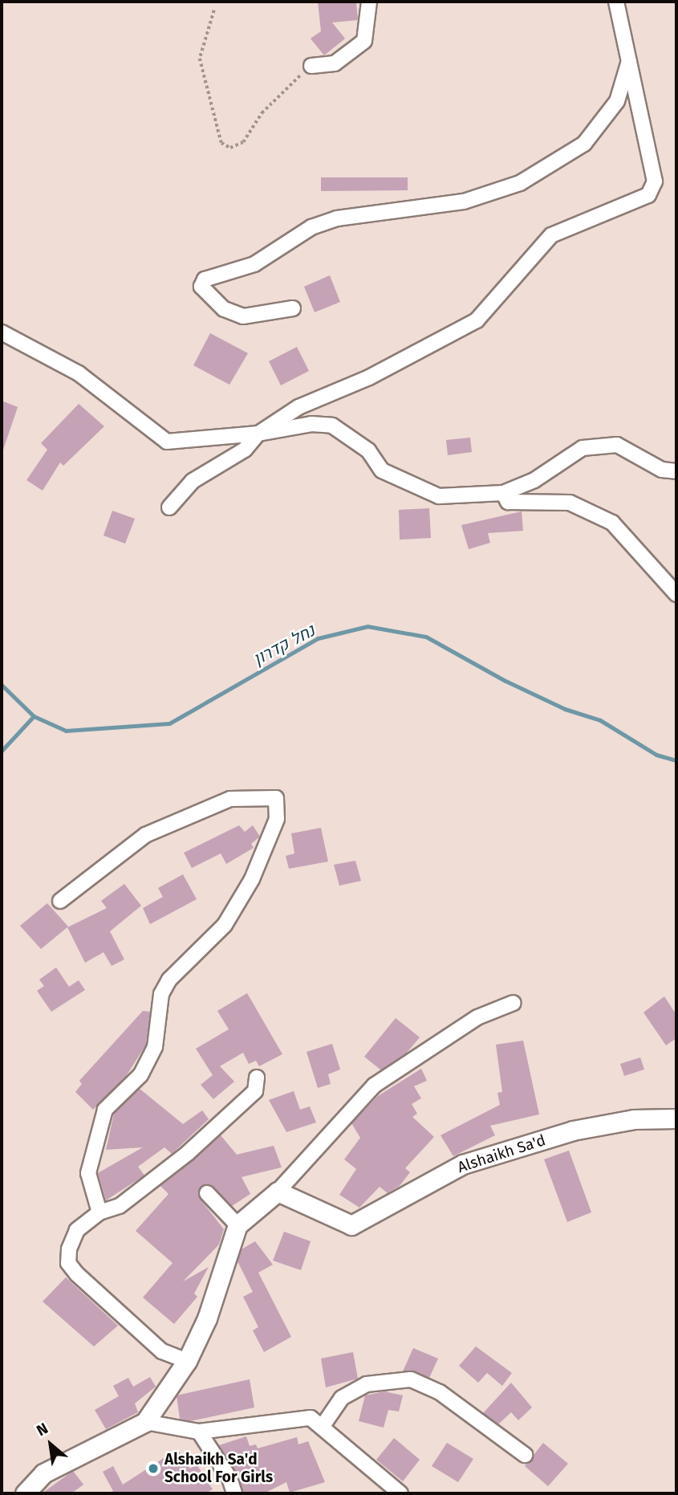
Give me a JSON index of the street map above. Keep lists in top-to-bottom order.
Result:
{
  "streets": {
    "street": ["Alshaikh Sa'd"]
  },
  "water": ["נחל קדרון"],
  "places": ["Alshaikh Sa'd School For Girls"],
  "north": "top left"
}
